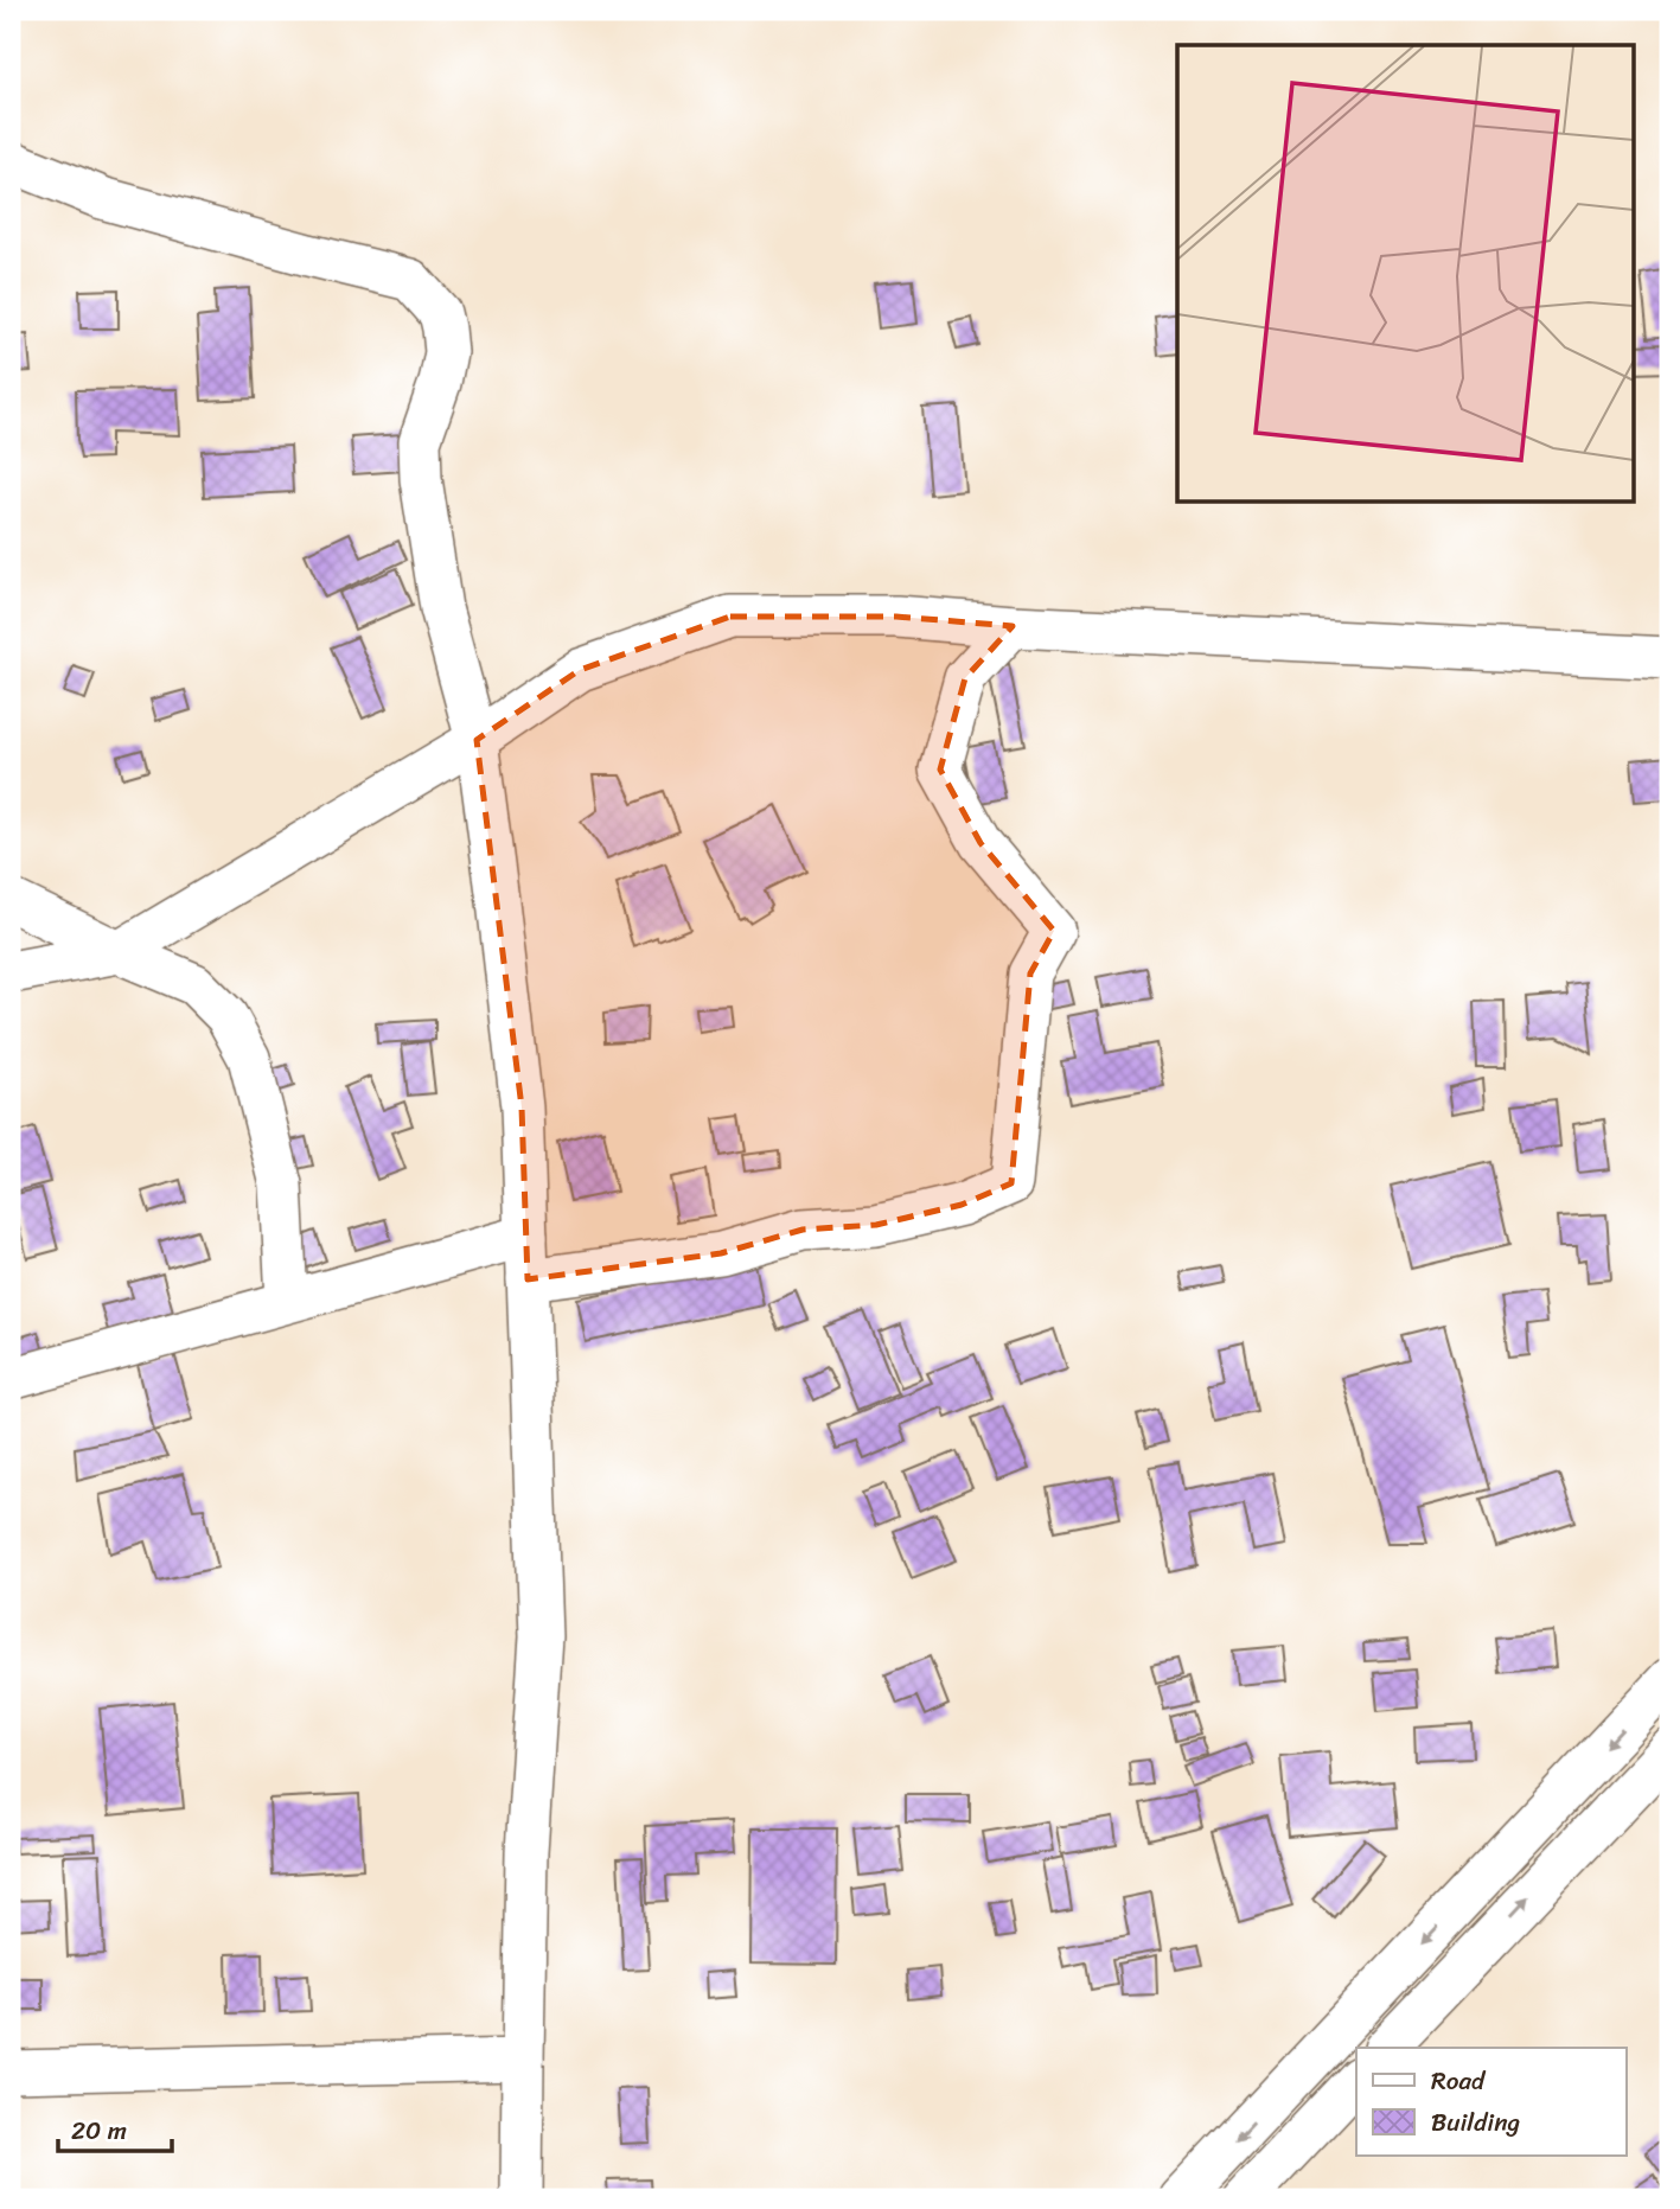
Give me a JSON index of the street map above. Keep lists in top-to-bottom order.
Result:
{
  "legend": ["Road", "Building"],
  "scale_bar": "20 m"
}
